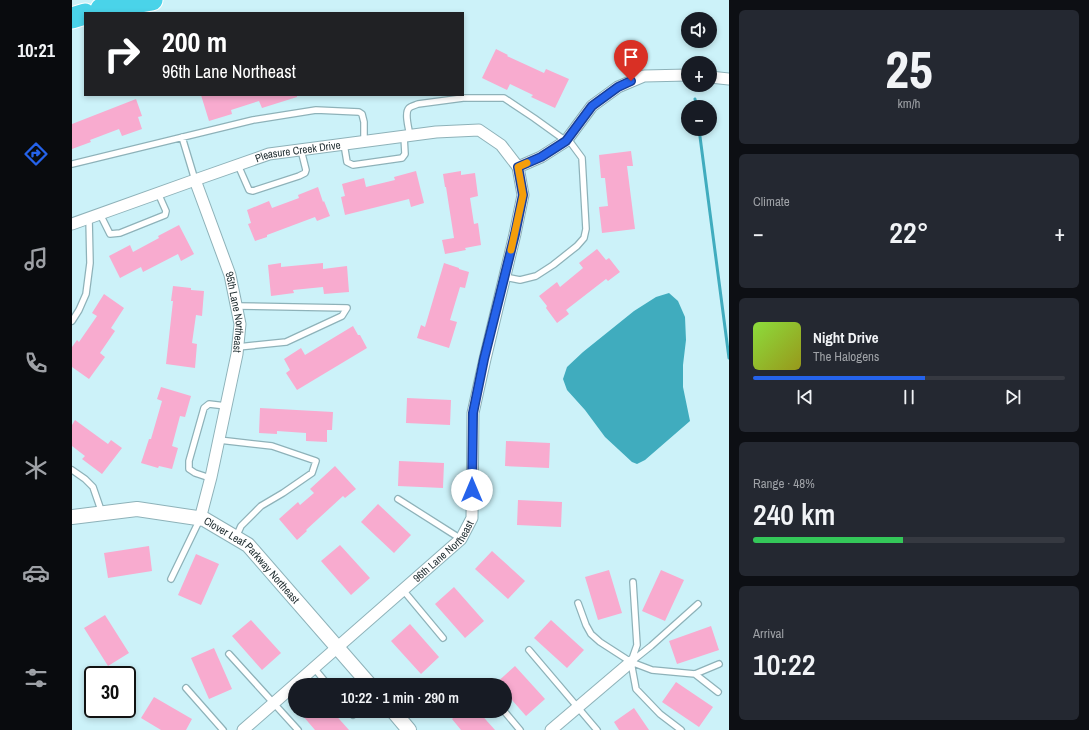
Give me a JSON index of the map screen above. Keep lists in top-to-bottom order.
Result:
{
  "streets": {
    "street": [
      "Pleasure Creek Drive",
      "95th Lane Northeast",
      "96th Lane Northeast",
      "Clover Leaf Parkway Northeast"
    ]
  },
  "crossings": [
    ["Pleasure Creek Drive", "95th Lane Northeast"],
    ["Pleasure Creek Drive", "96th Lane Northeast"],
    ["95th Lane Northeast", "Clover Leaf Parkway Northeast"],
    ["96th Lane Northeast", "Clover Leaf Parkway Northeast"]
  ],
  "page": {
    "tabs": "10:21",
    "tile": [
      ["25", "km/h"],
      "Climate",
      ["Range · 48%", "240 km"],
      ["Arrival", "10:22"]
    ],
    "map_buttons": ["+", "−"],
    "turn": ["200 m", "96th Lane Northeast"],
    "heat": ["−", "22°", "+"],
    "song": ["Night Drive", "The Halogens"],
    "limit": "30",
    "trip": "10:22 · 1 min · 290 m"
  }
}
